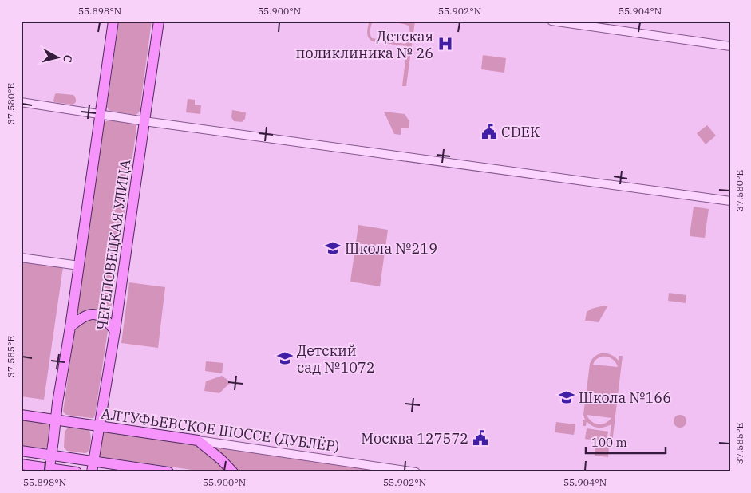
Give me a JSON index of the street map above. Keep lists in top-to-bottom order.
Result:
{
  "streets": {
    "main road": ["ЧЕРЕПОВЕЦКАЯ УЛИЦА", "АЛТУФЬЕВСКОЕ ШОССЕ (ДУБЛЁР)"]
  },
  "crossings": [
    ["ЧЕРЕПОВЕЦКАЯ УЛИЦА", "АЛТУФЬЕВСКОЕ ШОССЕ (ДУБЛЁР)"]
  ],
  "places": {
    "hospital": ["Детская поликлиника № 26"],
    "public building": ["CDEK", "Москва 127572"],
    "school or university": ["Школа №219", "Детский сад №1072", "Школа №166"]
  },
  "scale_bar": "100 m",
  "north": "right",
  "coordinates": [
    "55.898°N",
    "55.900°N",
    "55.902°N",
    "55.904°N",
    "37.580°E",
    "37.585°E"
  ]
}
